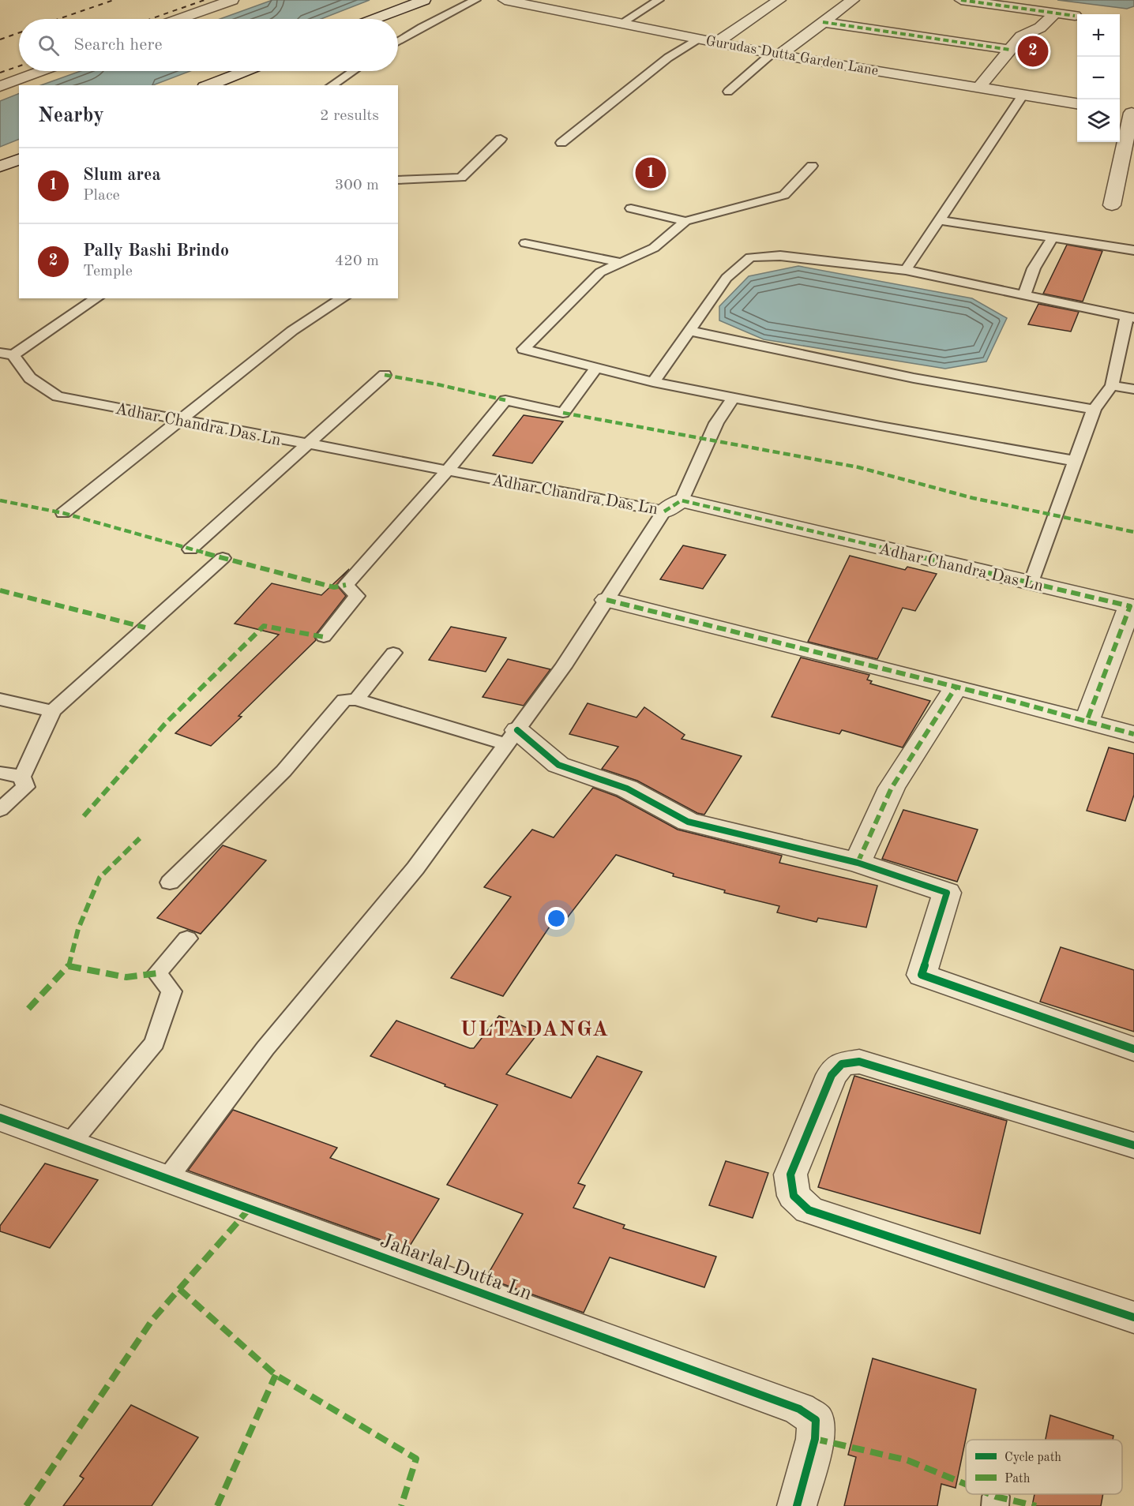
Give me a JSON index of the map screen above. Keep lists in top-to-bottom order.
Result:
{
  "streets": {
    "street": ["Gurudas Dutta Garden Lane", "Adhar Chandra Das Ln", "Jaharlal Dutta Ln"]
  },
  "districts": ["ULTADANGA"],
  "legend": ["Cycle path", "Path"],
  "page": {
    "map_buttons": ["+", "−"],
    "search": "Search here",
    "pins": ["2", "1"],
    "heading": ["Nearby", "2 results"],
    "list": [
      {
        "mark": "1",
        "name": "Slum area",
        "note": "Place",
        "value": "300 m"
      },
      {
        "mark": "2",
        "name": "Pally Bashi Brindo",
        "note": "Temple",
        "value": "420 m"
      }
    ]
  }
}
